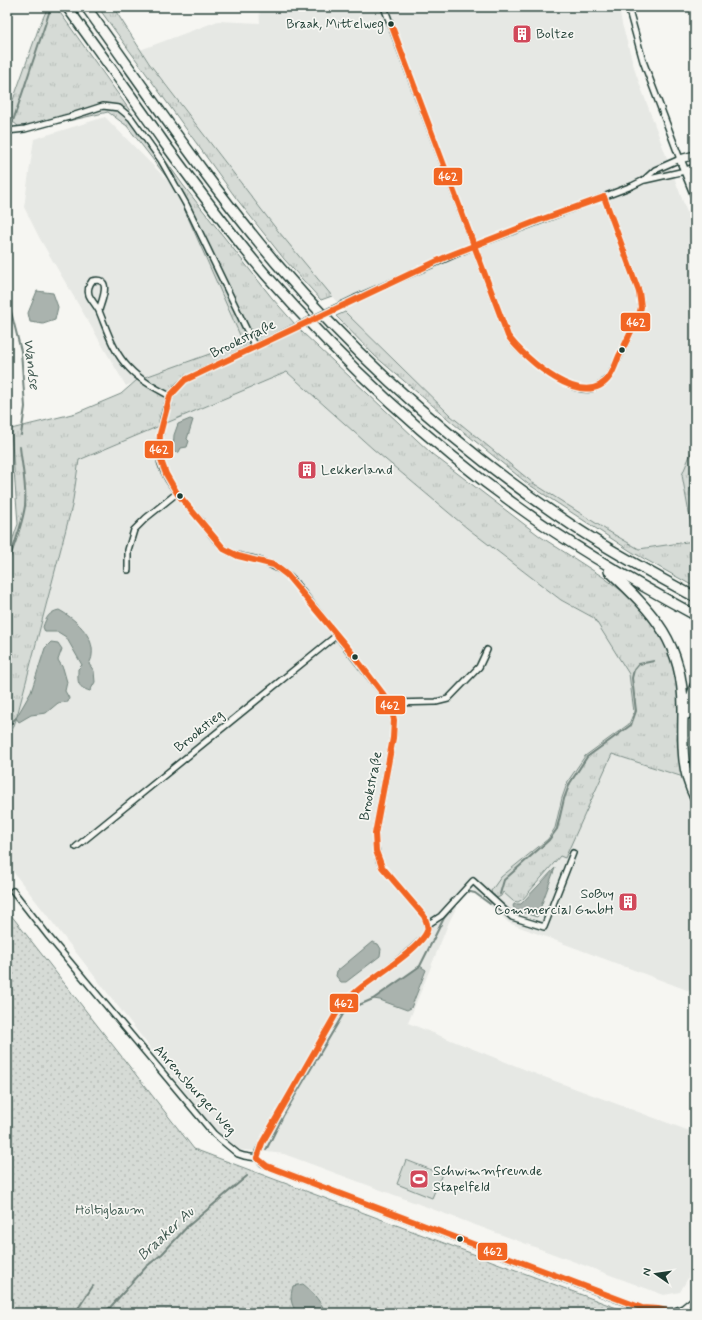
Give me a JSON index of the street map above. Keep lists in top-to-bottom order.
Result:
{
  "streets": {
    "street": ["Brookstraße", "Brookstieg", "Ahrensburger Weg"]
  },
  "crossings": [
    ["Brookstraße", "Brookstieg"]
  ],
  "water": ["Wandse", "Braaker Au"],
  "parks": ["Höltigbaum"],
  "places": {
    "other": ["Braak, Mittelweg"],
    "building": ["Boltze", "Lekkerland", "SoBuy Commercial GmbH"],
    "sports": ["Schwimmfreunde Stapelfeld"]
  },
  "lines": ["transit line 462"],
  "north": "left"
}
